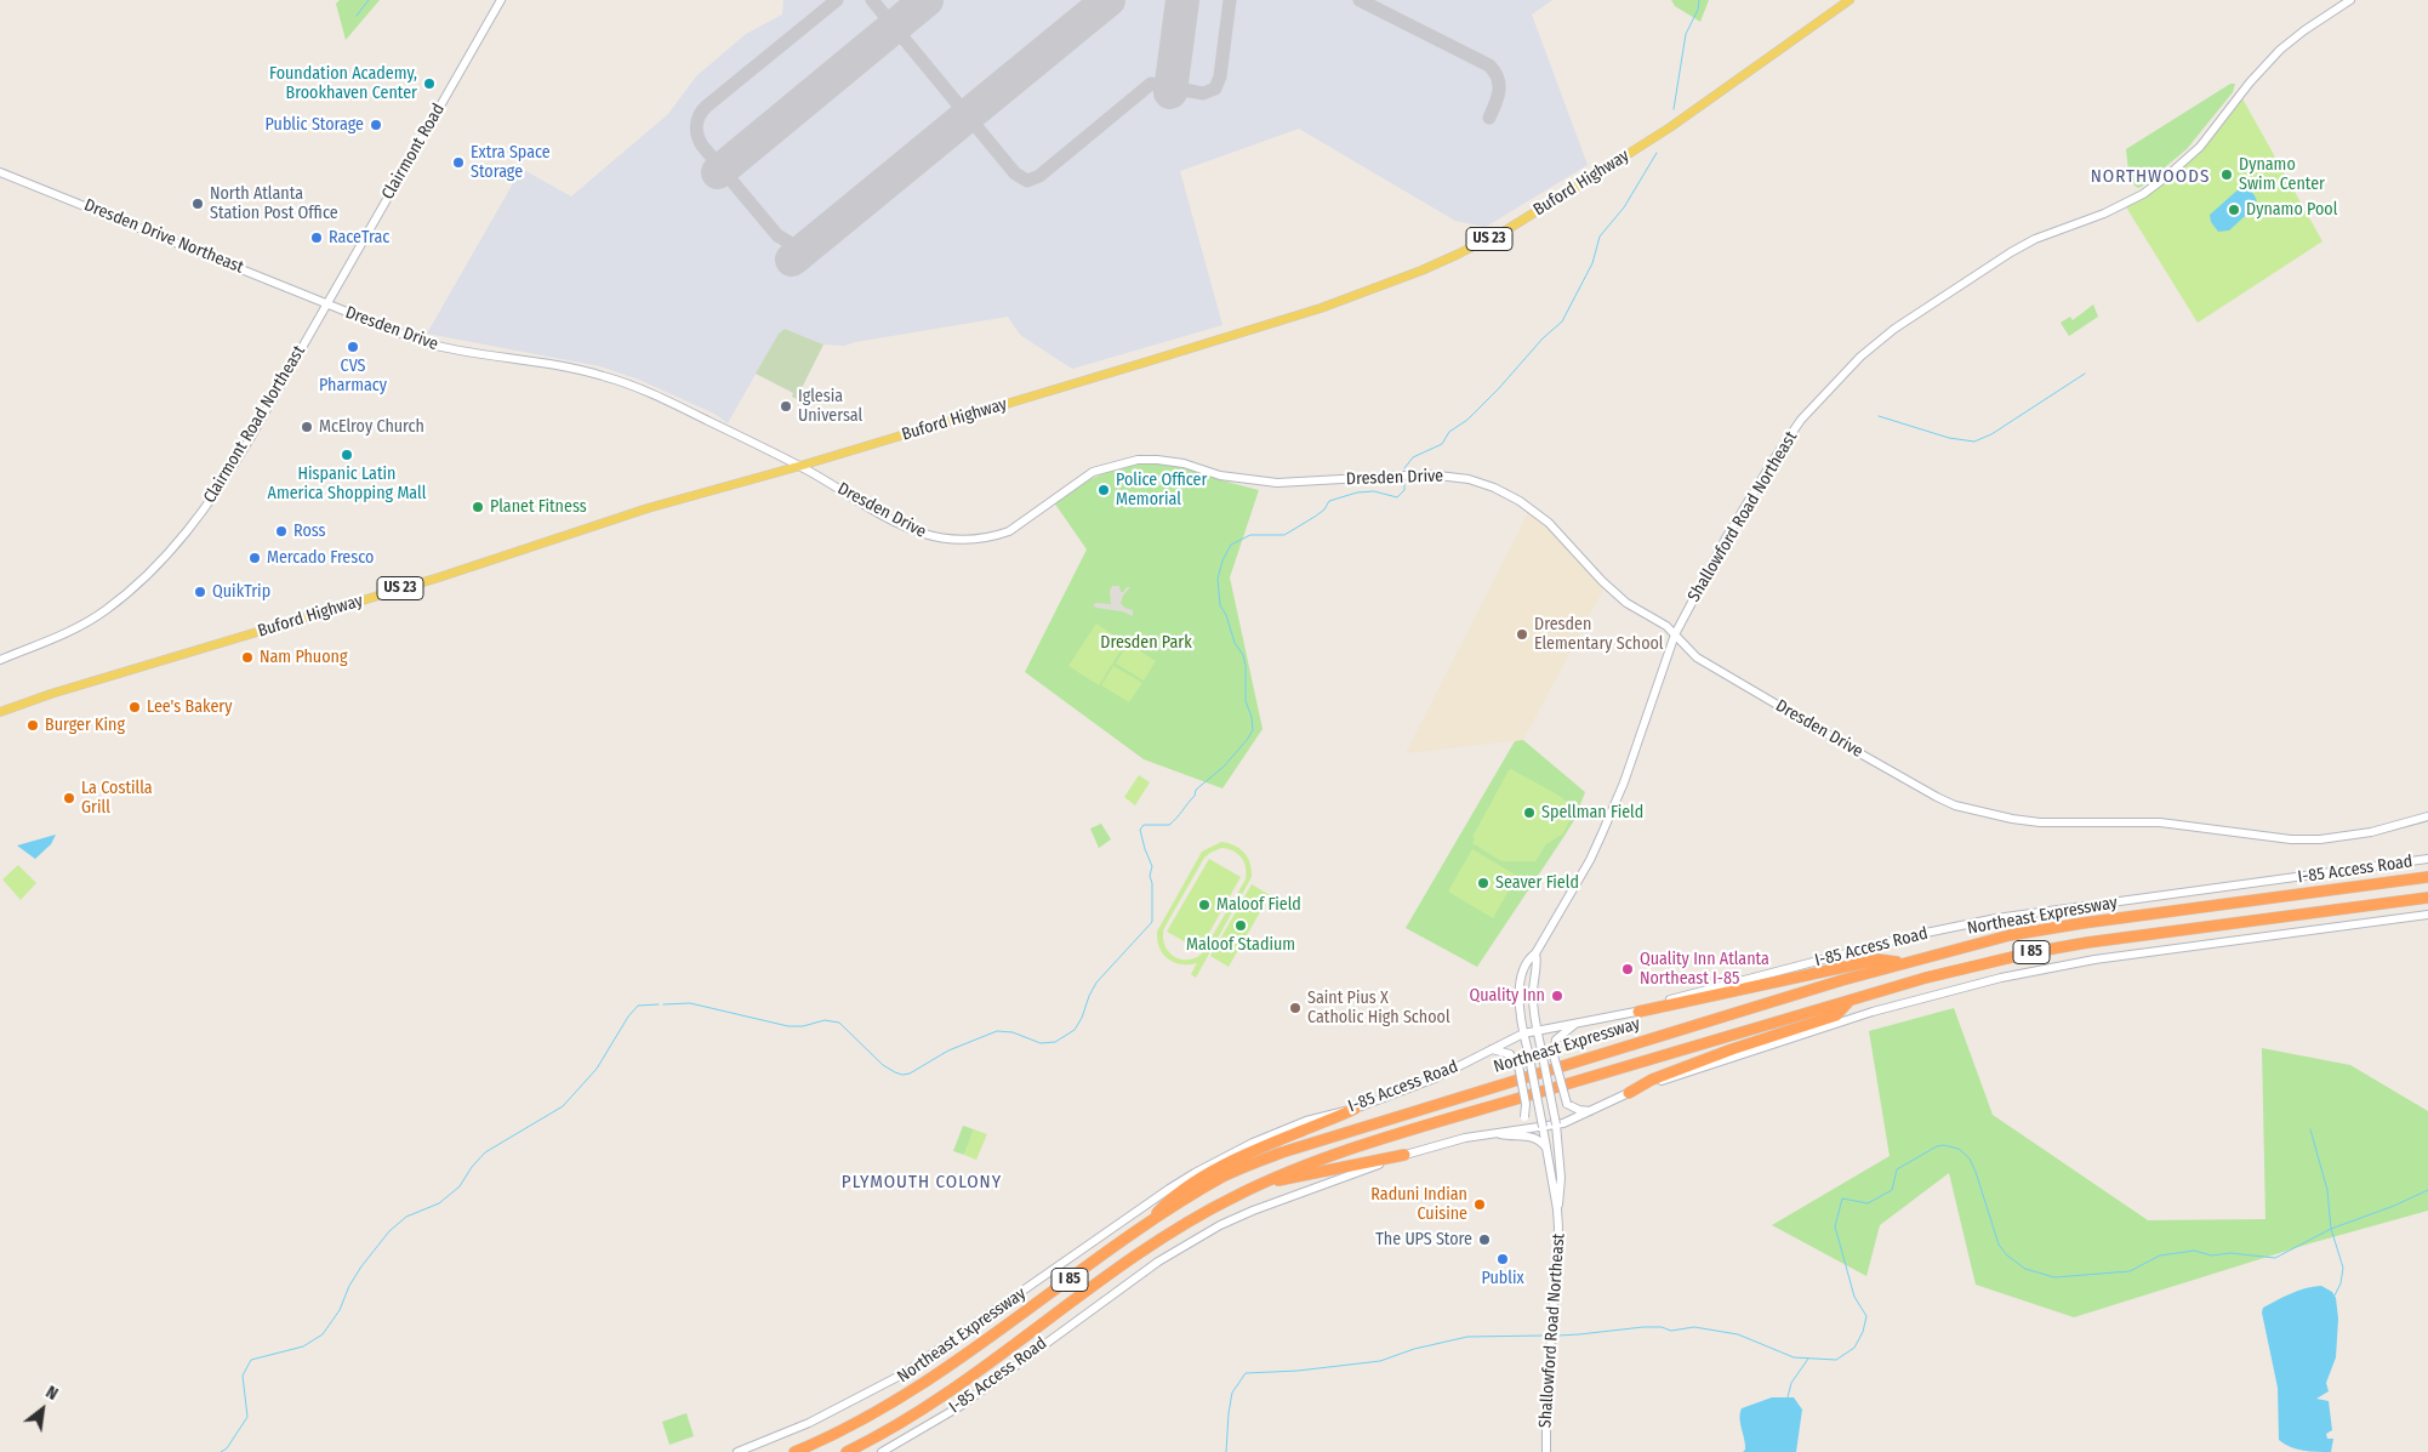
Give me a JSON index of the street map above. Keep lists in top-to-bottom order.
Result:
{
  "streets": {
    "highway": ["Northeast Expressway", "I 85"],
    "main road": ["Buford Highway", "US 23"],
    "street": [
      "Clairmont Road",
      "Dresden Drive Northeast",
      "Dresden Drive",
      "Clairmont Road Northeast",
      "Shallowford Road Northeast",
      "I-85 Access Road"
    ]
  },
  "crossings": [
    ["Clairmont Road", "Dresden Drive Northeast"],
    ["Clairmont Road", "Dresden Drive"],
    ["Clairmont Road", "Clairmont Road Northeast"],
    ["Buford Highway", "Dresden Drive"],
    ["Dresden Drive Northeast", "Dresden Drive"],
    ["Dresden Drive Northeast", "Clairmont Road Northeast"],
    ["Dresden Drive", "Clairmont Road Northeast"],
    ["Dresden Drive", "Shallowford Road Northeast"],
    ["Shallowford Road Northeast", "I-85 Access Road"]
  ],
  "districts": ["NORTHWOODS", "PLYMOUTH COLONY"],
  "parks": ["Dresden Park"],
  "places": [
    "Foundation Academy, Brookhaven Center",
    "Public Storage",
    "Extra Space Storage",
    "Dynamo Swim Center",
    "North Atlanta Station Post Office",
    "Dynamo Pool",
    "RaceTrac",
    "CVS Pharmacy",
    "Iglesia Universal",
    "McElroy Church",
    "Hispanic Latin America Shopping Mall",
    "Police Officer Memorial",
    "Planet Fitness",
    "Ross",
    "Mercado Fresco",
    "QuikTrip",
    "Dresden Elementary School",
    "Nam Phuong",
    "Lee's Bakery",
    "Burger King",
    "La Costilla Grill",
    "Spellman Field",
    "Seaver Field",
    "Maloof Field",
    "Maloof Stadium",
    "Quality Inn Atlanta Northeast I-85",
    "Quality Inn",
    "Saint Pius X Catholic High School",
    "Raduni Indian Cuisine",
    "The UPS Store",
    "Publix"
  ],
  "north": "top right"
}
